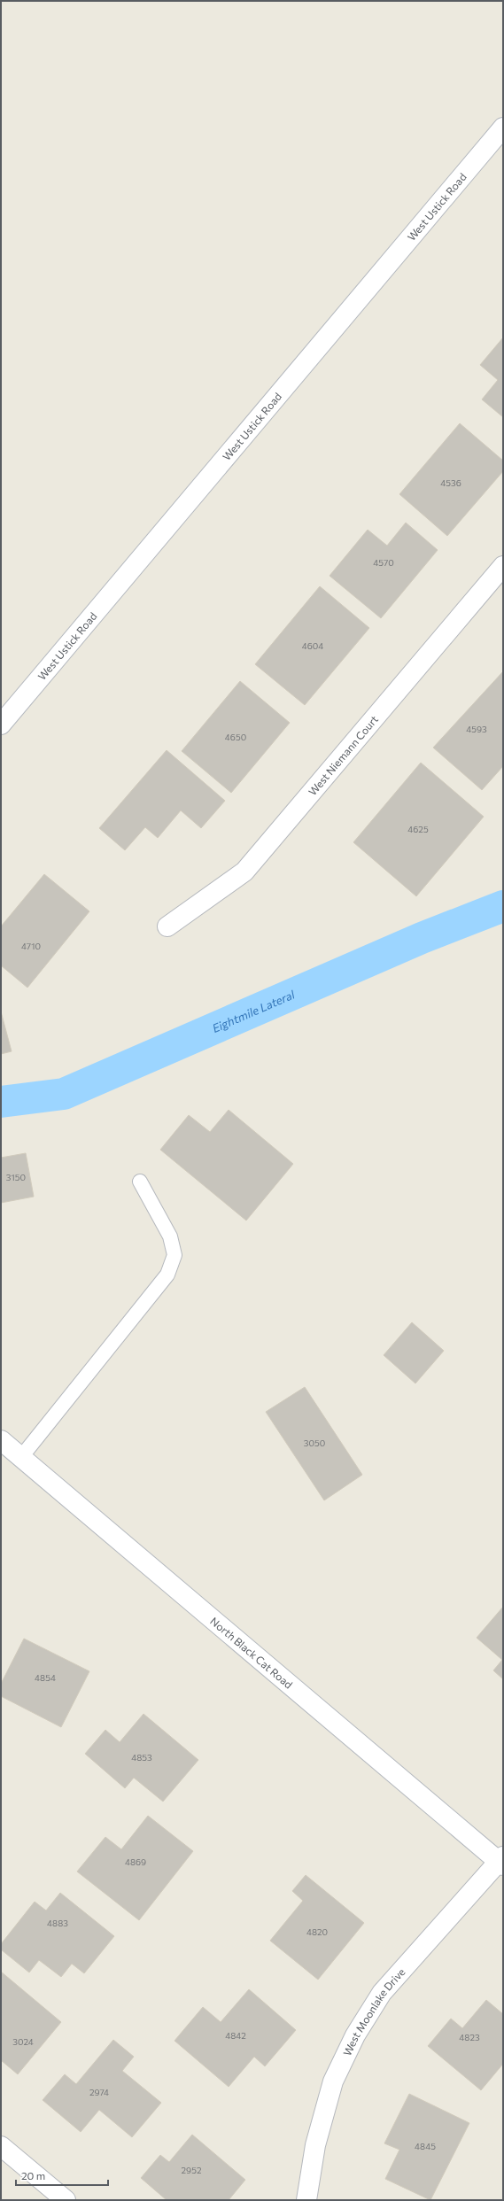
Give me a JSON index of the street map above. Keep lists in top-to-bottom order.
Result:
{
  "streets": {
    "main road": [
      "West Ustick Road",
      "West Niemann Court",
      "North Black Cat Road",
      "West Moonlake Drive"
    ]
  },
  "crossings": [
    ["North Black Cat Road", "West Moonlake Drive"]
  ],
  "water": ["Eightmile Lateral"],
  "house_numbers": [
    "4536",
    "4570",
    "4604",
    "4593",
    "4650",
    "4625",
    "4710",
    "3150",
    "3050",
    "4854",
    "4853",
    "4869",
    "4883",
    "4820",
    "4842",
    "4823",
    "3024",
    "2974",
    "4845",
    "2952"
  ],
  "scale_bar": "20 m"
}
